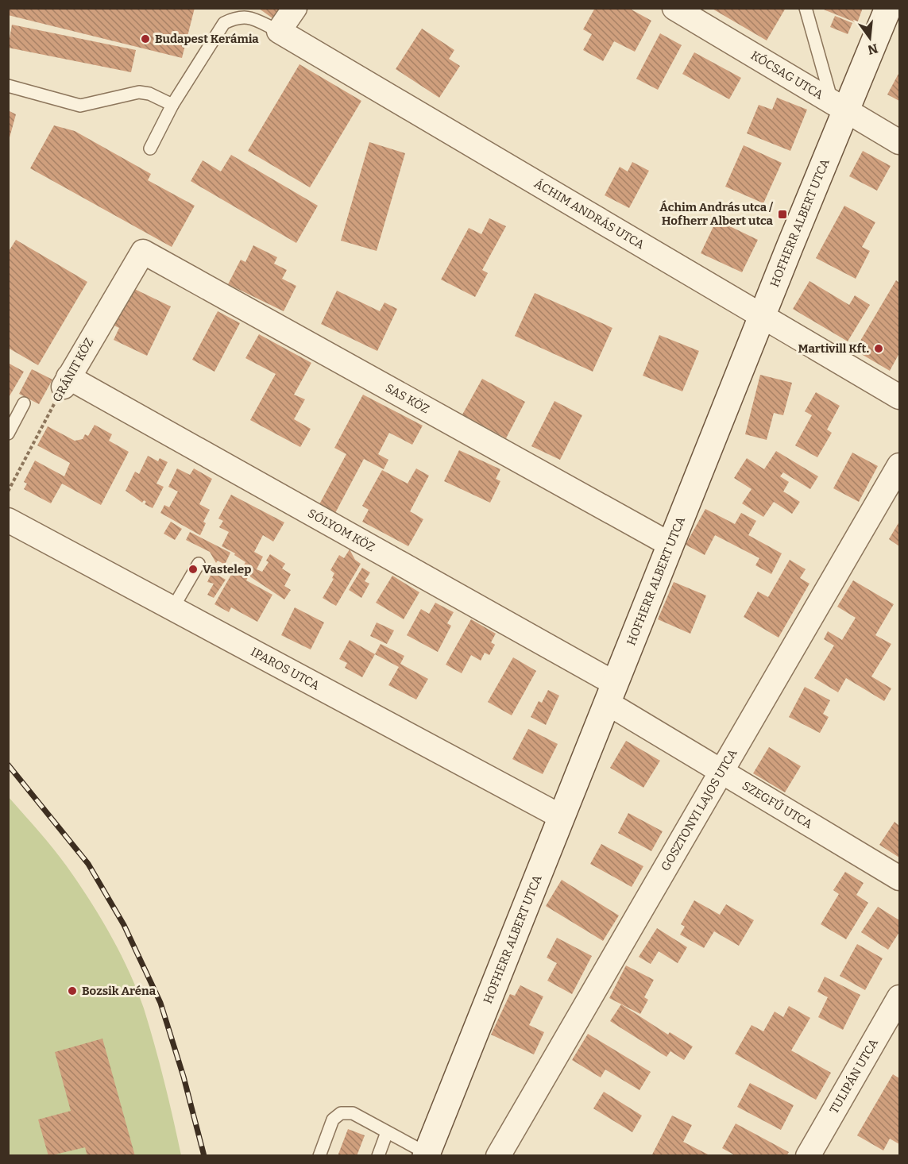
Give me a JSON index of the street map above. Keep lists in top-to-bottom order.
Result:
{
  "streets": {
    "street": [
      "KÓCSAG UTCA",
      "ÁCHIM ANDRÁS UTCA",
      "HOFHERR ALBERT UTCA",
      "GRÁNIT KÖZ",
      "SAS KÖZ",
      "SÓLYOM KÖZ",
      "IPAROS UTCA",
      "SZEGFŰ UTCA",
      "GOSZTONYI LAJOS UTCA",
      "TULIPÁN UTCA"
    ]
  },
  "crossings": [
    ["KÓCSAG UTCA", "HOFHERR ALBERT UTCA"],
    ["ÁCHIM ANDRÁS UTCA", "HOFHERR ALBERT UTCA"],
    ["HOFHERR ALBERT UTCA", "SAS KÖZ"],
    ["HOFHERR ALBERT UTCA", "SÓLYOM KÖZ"],
    ["HOFHERR ALBERT UTCA", "IPAROS UTCA"],
    ["HOFHERR ALBERT UTCA", "SZEGFŰ UTCA"],
    ["GRÁNIT KÖZ", "SAS KÖZ"],
    ["GRÁNIT KÖZ", "SÓLYOM KÖZ"],
    ["SÓLYOM KÖZ", "SZEGFŰ UTCA"],
    ["SZEGFŰ UTCA", "GOSZTONYI LAJOS UTCA"]
  ],
  "places": {
    "other": [
      "Budapest Kerámia",
      "Martivill Kft.",
      "Vastelep",
      "Bozsik Aréna"
    ],
    "transit": ["Áchim András utca / Hofherr Albert utca"]
  },
  "north": "bottom"
}
